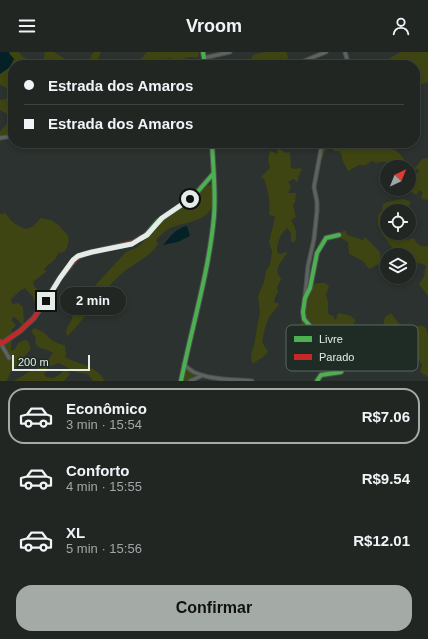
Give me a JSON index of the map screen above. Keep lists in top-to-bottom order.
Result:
{
  "legend": ["Livre", "Parado"],
  "scale_bar": "200 m",
  "north": "top right",
  "page": {
    "header": "Vroom",
    "banner": ["Estrada dos Amaros", "Estrada dos Amaros"],
    "bubble": "2 min",
    "scale": "200 m",
    "list": [
      {
        "name": "Econômico",
        "note": "3 min · 15:54",
        "value": "R$7.06"
      },
      {
        "name": "Conforto",
        "note": "4 min · 15:55",
        "value": "R$9.54"
      },
      {
        "name": "XL",
        "note": "5 min · 15:56",
        "value": "R$12.01"
      }
    ],
    "buttons": "Confirmar"
  }
}
